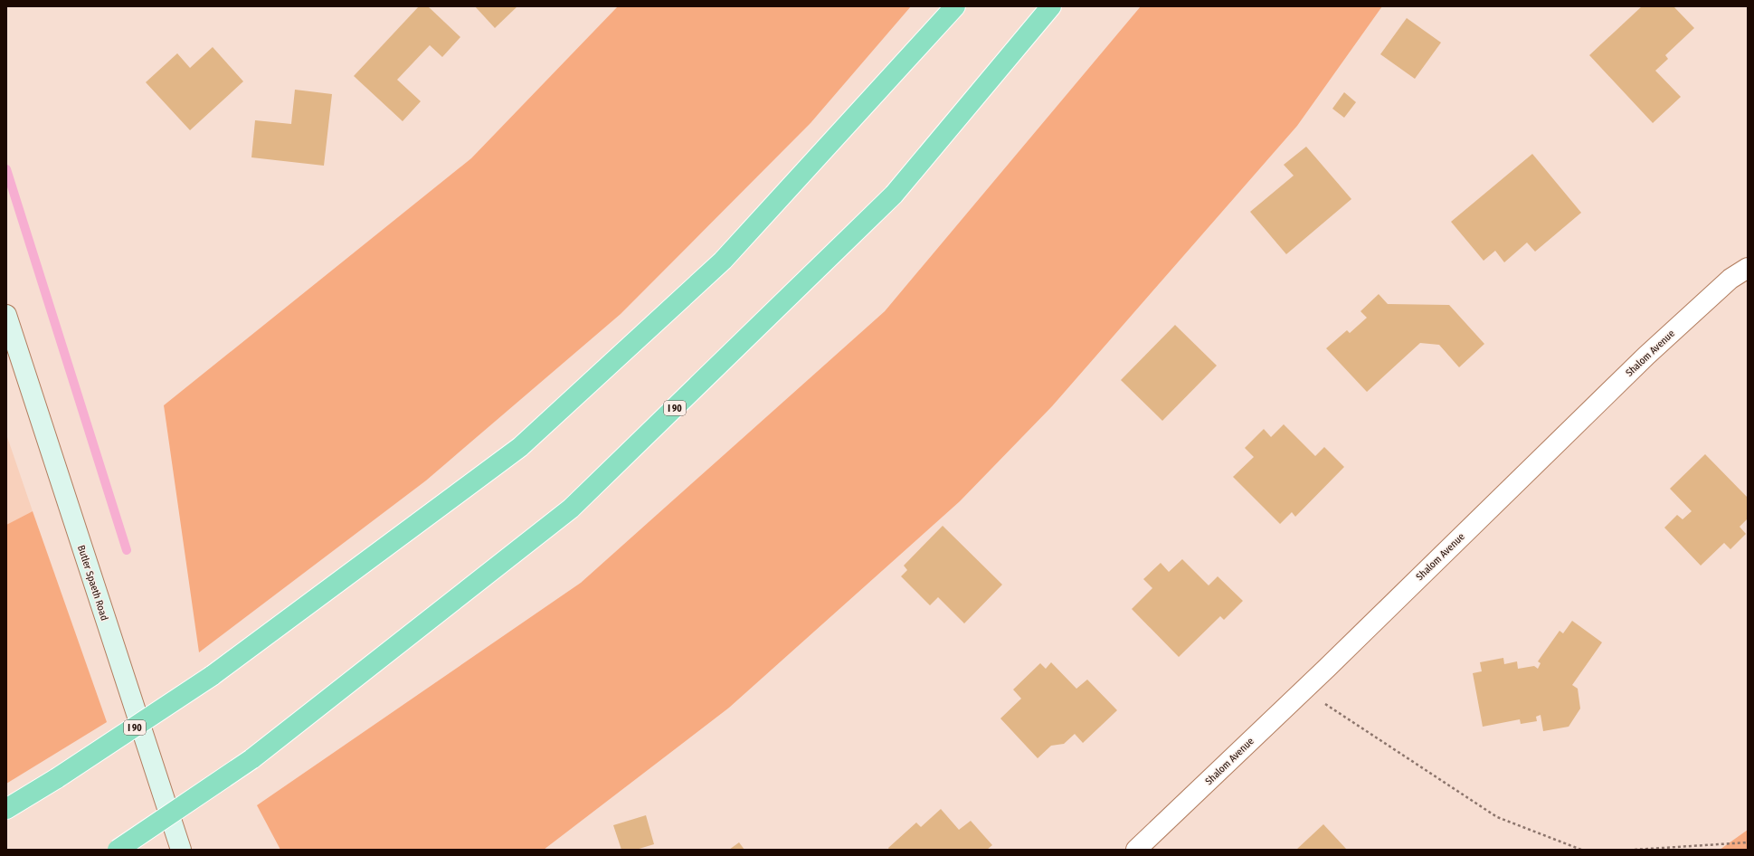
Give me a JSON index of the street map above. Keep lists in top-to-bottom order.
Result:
{
  "streets": {
    "highway": ["I 90"],
    "main road": ["Butler Spaeth Road"],
    "street": ["Shalom Avenue"]
  }
}
